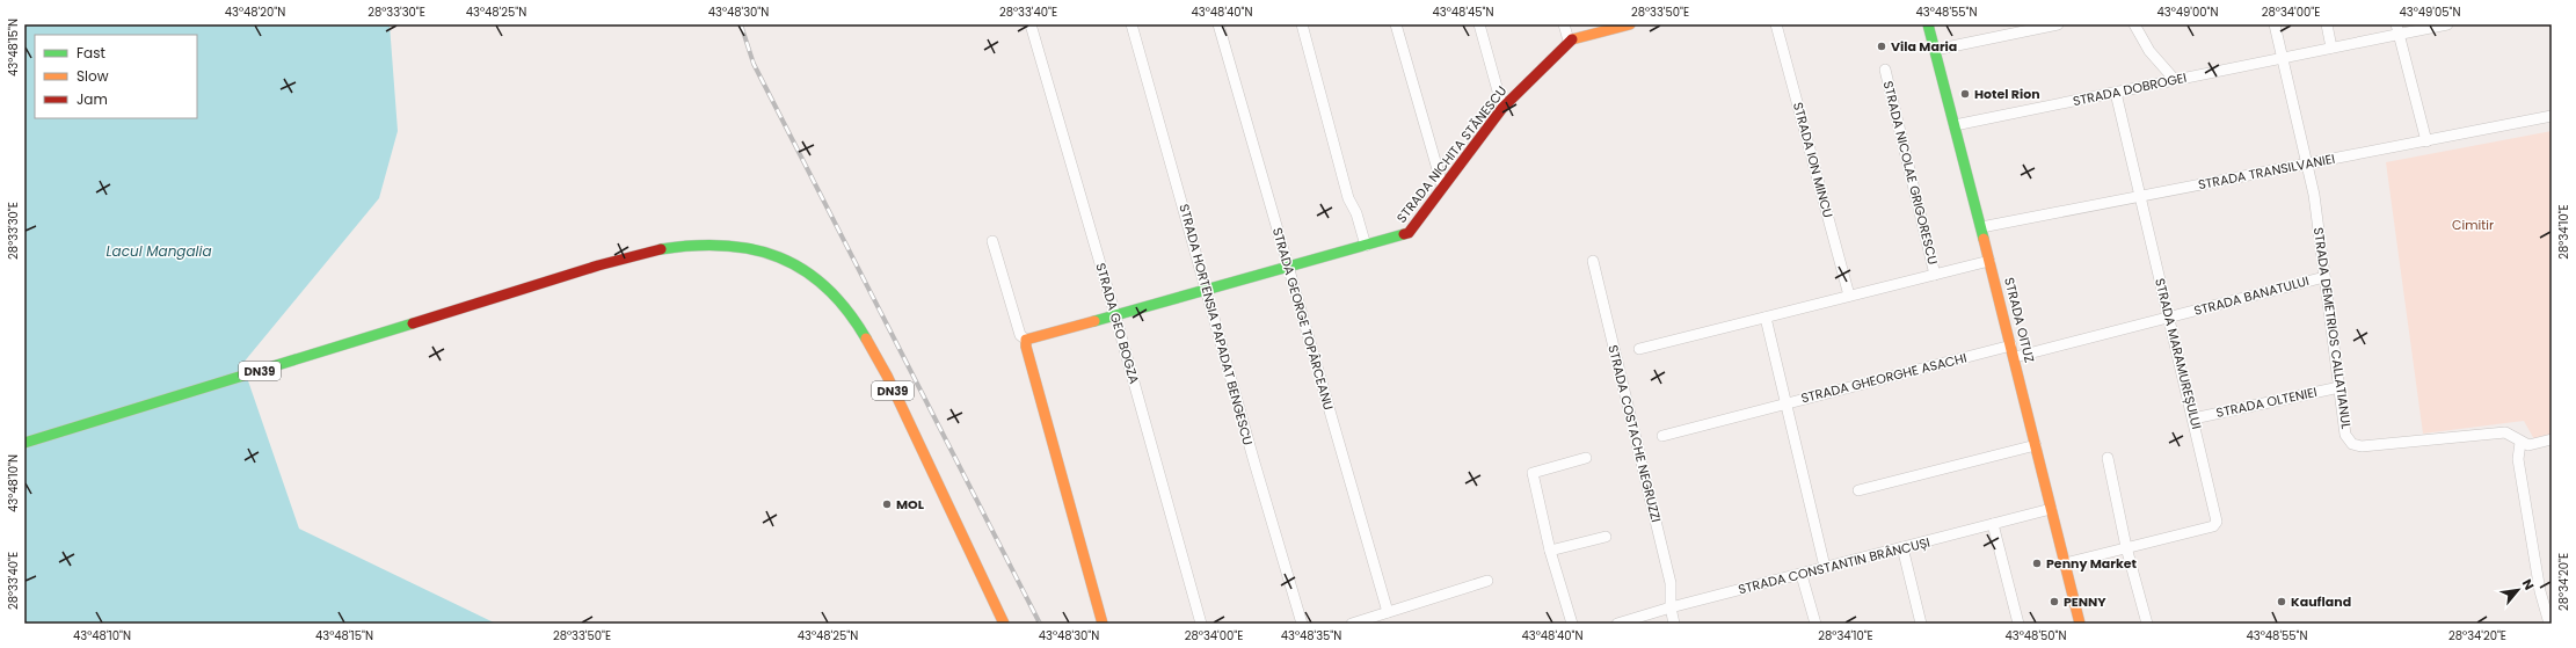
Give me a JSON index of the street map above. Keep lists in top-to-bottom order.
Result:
{
  "streets": {
    "main road": ["STRADA NICHITA STĂNESCU", "STRADA OITUZ", "DN39"],
    "street": [
      "STRADA DOBROGEI",
      "STRADA ION MINCU",
      "STRADA TRANSILVANIEI",
      "STRADA NICOLAE GRIGORESCU",
      "STRADA BANATULUI",
      "STRADA GEORGE TOPÂRCEANU",
      "STRADA GEO BOGZA",
      "STRADA HORTENSIA PAPADAT BENGESCU",
      "STRADA DEMETRIOS CALLATIANUL",
      "STRADA MARAMUREȘULUI",
      "STRADA GHEORGHE ASACHI",
      "STRADA OLTENIEI",
      "STRADA COSTACHE NEGRUZZI",
      "STRADA CONSTANTIN BRÂNCUȘI"
    ]
  },
  "crossings": [
    ["STRADA DOBROGEI", "STRADA OITUZ"],
    ["STRADA DOBROGEI", "STRADA DEMETRIOS CALLATIANUL"],
    ["STRADA DOBROGEI", "STRADA MARAMUREȘULUI"],
    ["STRADA NICHITA STĂNESCU", "STRADA GEORGE TOPÂRCEANU"],
    ["STRADA NICHITA STĂNESCU", "STRADA GEO BOGZA"],
    ["STRADA NICHITA STĂNESCU", "STRADA HORTENSIA PAPADAT BENGESCU"],
    ["STRADA TRANSILVANIEI", "STRADA OITUZ"],
    ["STRADA TRANSILVANIEI", "STRADA DEMETRIOS CALLATIANUL"],
    ["STRADA TRANSILVANIEI", "STRADA MARAMUREȘULUI"],
    ["STRADA BANATULUI", "STRADA OITUZ"],
    ["STRADA BANATULUI", "STRADA DEMETRIOS CALLATIANUL"],
    ["STRADA BANATULUI", "STRADA MARAMUREȘULUI"],
    ["STRADA OITUZ", "STRADA MARAMUREȘULUI"],
    ["STRADA OITUZ", "STRADA GHEORGHE ASACHI"],
    ["STRADA OITUZ", "STRADA CONSTANTIN BRÂNCUȘI"],
    ["STRADA DEMETRIOS CALLATIANUL", "STRADA OLTENIEI"],
    ["STRADA MARAMUREȘULUI", "STRADA OLTENIEI"],
    ["STRADA GHEORGHE ASACHI", "STRADA CONSTANTIN BRÂNCUȘI"],
    ["STRADA COSTACHE NEGRUZZI", "STRADA CONSTANTIN BRÂNCUȘI"]
  ],
  "water": ["Lacul Mangalia"],
  "parks": ["Cimitir"],
  "places": [
    "Vila Maria",
    "Hotel Rion",
    "MOL",
    "Penny Market",
    "PENNY",
    "Kaufland"
  ],
  "legend": ["Fast", "Slow", "Jam"],
  "north": "top right",
  "coordinates": [
    "43°48'20\"N",
    "28°33'30\"E",
    "43°48'25\"N",
    "43°48'30\"N",
    "28°33'40\"E",
    "43°48'40\"N",
    "43°48'45\"N",
    "28°33'50\"E",
    "43°48'55\"N",
    "43°49'00\"N",
    "28°34'00\"E",
    "43°49'05\"N",
    "43°48'15\"N",
    "28°34'10\"E",
    "43°48'10\"N",
    "28°34'20\"E",
    "43°48'35\"N",
    "43°48'50\"N"
  ]
}
